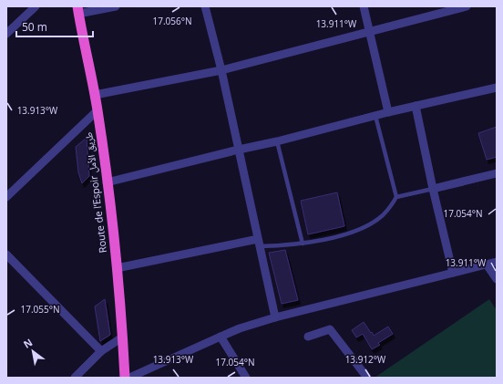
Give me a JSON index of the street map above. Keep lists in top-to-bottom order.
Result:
{
  "streets": {
    "highway": ["Route de l’Espoir طريق الأمل"]
  },
  "scale_bar": "50 m",
  "north": "top left",
  "coordinates": [
    "17.056°N",
    "13.911°W",
    "13.913°W",
    "17.054°N",
    "17.055°N",
    "13.912°W"
  ]
}
